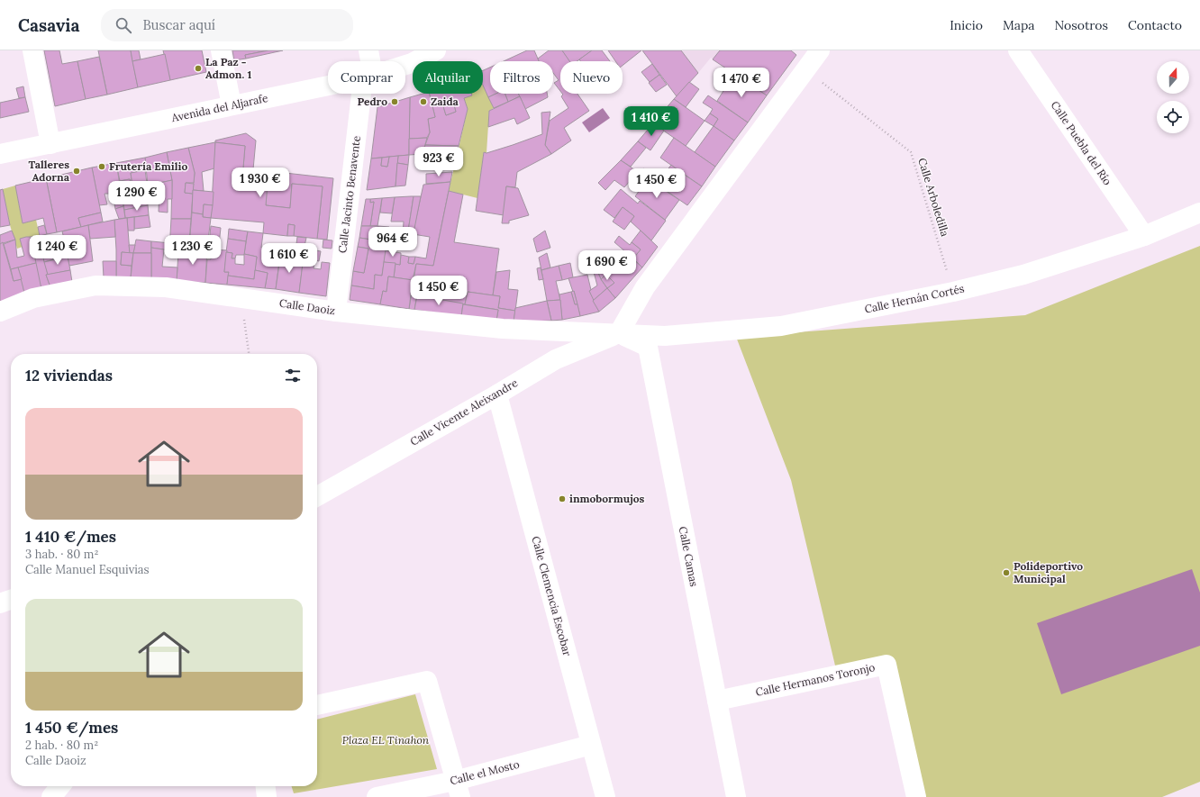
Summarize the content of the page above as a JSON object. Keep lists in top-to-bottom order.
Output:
{
  "streets": {
    "street": [
      "Avenida del Aljarafe",
      "Calle Puebla del Río",
      "Calle Jacinto Benavente",
      "Calle Hernán Cortés",
      "Calle Daoiz",
      "Calle Vicente Aleixandre",
      "Calle Camas",
      "Calle Clemencia Escobar",
      "Calle Hermanos Toronjo",
      "Calle el Mosto"
    ],
    "path": ["Calle Arboledilla"]
  },
  "crossings": [
    ["Calle Puebla del Río", "Calle Hernán Cortés"],
    ["Calle Jacinto Benavente", "Calle Daoiz"],
    ["Calle Arboledilla", "Calle Hernán Cortés"],
    ["Calle Hernán Cortés", "Calle Daoiz"],
    ["Calle Hernán Cortés", "Calle Vicente Aleixandre"],
    ["Calle Hernán Cortés", "Calle Camas"],
    ["Calle Daoiz", "Calle Vicente Aleixandre"],
    ["Calle Daoiz", "Calle Camas"],
    ["Calle Vicente Aleixandre", "Calle Camas"],
    ["Calle Vicente Aleixandre", "Calle Clemencia Escobar"],
    ["Calle Camas", "Calle Hermanos Toronjo"],
    ["Calle Clemencia Escobar", "Calle el Mosto"]
  ],
  "parks": ["Plaza EL Tinahon"],
  "places": [
    "La Paz - Admon. 1",
    "Pedro",
    "Zaida",
    "Frutería Emilio",
    "Talleres Adorna",
    "inmobormujos",
    "Polideportivo Municipal"
  ],
  "north": "top",
  "page": {
    "header": "Casavia",
    "search": "Buscar aquí",
    "nav": [
      "Inicio",
      "Mapa",
      "Nosotros",
      "Contacto"
    ],
    "chip": [
      "Comprar",
      "Alquilar",
      "Filtros",
      "Nuevo"
    ],
    "price": [
      "1 470 €",
      "1 410 €",
      "923 €",
      "1 930 €",
      "1 450 €",
      "1 290 €",
      "964 €",
      "1 240 €",
      "1 230 €",
      "1 610 €",
      "1 690 €",
      "1 450 €"
    ],
    "heading": "12 viviendas",
    "list": [
      {
        "name": "1 410 €/mes",
        "note": "3 hab. · 80 m² · Calle Manuel Esquivias"
      },
      {
        "name": "1 450 €/mes",
        "note": "2 hab. · 80 m² · Calle Daoiz"
      }
    ]
  }
}
